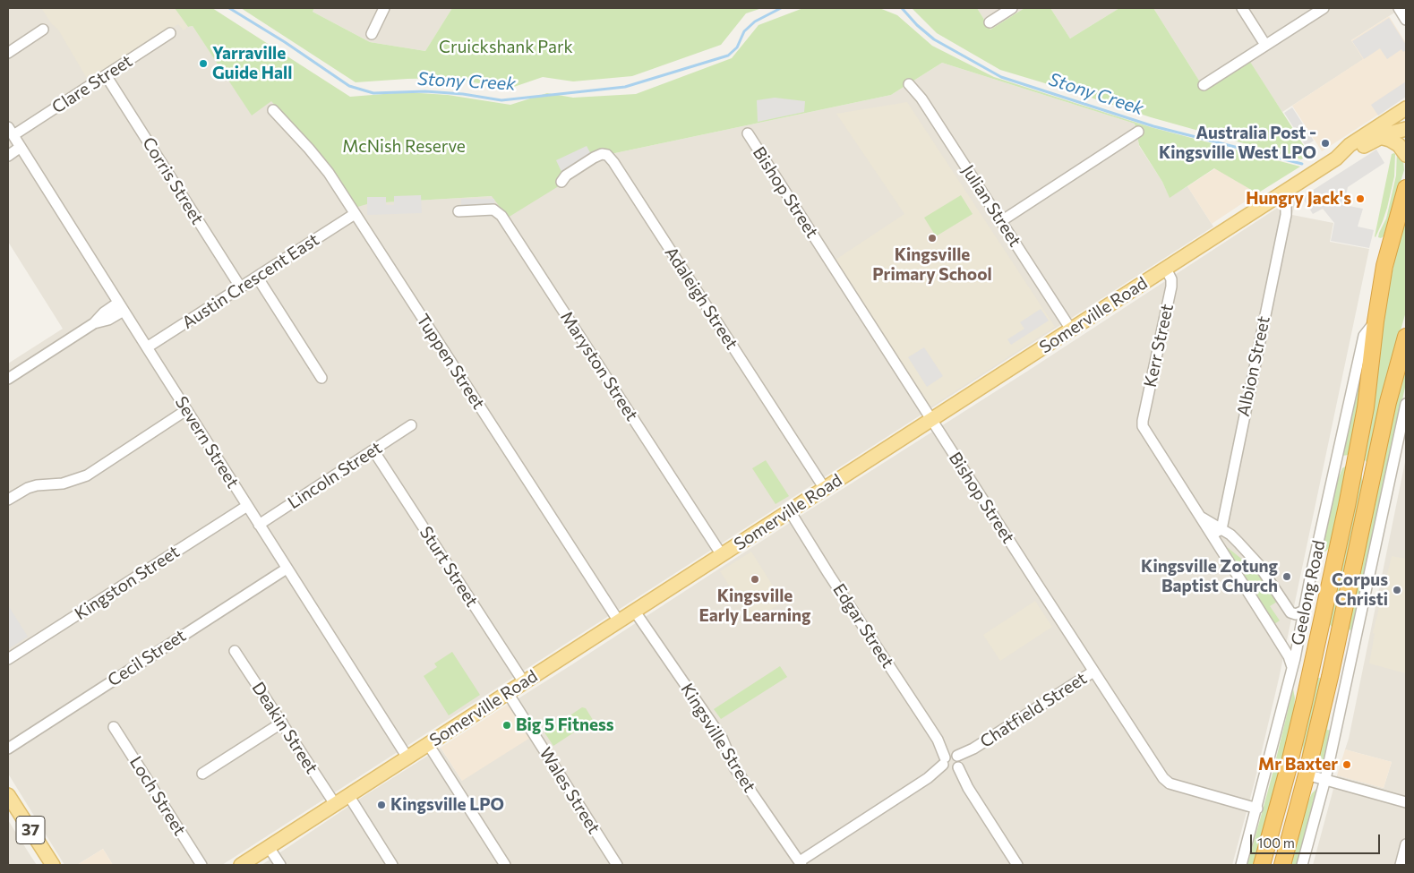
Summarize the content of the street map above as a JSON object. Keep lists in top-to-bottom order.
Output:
{
  "streets": {
    "highway": ["Geelong Road"],
    "main road": ["Somerville Road", "37"],
    "street": [
      "Clare Street",
      "Corris Street",
      "Bishop Street",
      "Julian Street",
      "Austin Crescent East",
      "Adaleigh Street",
      "Kerr Street",
      "Tuppen Street",
      "Maryston Street",
      "Albion Street",
      "Severn Street",
      "Lincoln Street",
      "Sturt Street",
      "Kingston Street",
      "Edgar Street",
      "Cecil Street",
      "Chatfield Street",
      "Deakin Street",
      "Kingsville Street",
      "Wales Street",
      "Loch Street"
    ]
  },
  "crossings": [
    ["Clare Street", "Corris Street"],
    ["Clare Street", "Severn Street"],
    ["Corris Street", "Austin Crescent East"],
    ["Bishop Street", "Somerville Road"],
    ["Bishop Street", "Geelong Road"],
    ["Bishop Street", "Chatfield Street"],
    ["Julian Street", "Somerville Road"],
    ["Austin Crescent East", "Tuppen Street"],
    ["Austin Crescent East", "Severn Street"],
    ["Adaleigh Street", "Somerville Road"],
    ["Somerville Road", "Kerr Street"],
    ["Somerville Road", "Tuppen Street"],
    ["Somerville Road", "Maryston Street"],
    ["Somerville Road", "Albion Street"],
    ["Somerville Road", "Severn Street"],
    ["Somerville Road", "Sturt Street"],
    ["Somerville Road", "Edgar Street"],
    ["Somerville Road", "Deakin Street"],
    ["Somerville Road", "Kingsville Street"],
    ["Somerville Road", "Wales Street"],
    ["Severn Street", "Lincoln Street"],
    ["Severn Street", "Kingston Street"],
    ["Severn Street", "Cecil Street"],
    ["Lincoln Street", "Sturt Street"],
    ["Edgar Street", "Chatfield Street"],
    ["Chatfield Street", "Kingsville Street"]
  ],
  "water": ["Stony Creek"],
  "parks": ["Cruickshank Park", "McNish Reserve"],
  "places": [
    "Yarraville Guide Hall",
    "Australia Post - Kingsville West LPO",
    "Hungry Jack's",
    "Kingsville Primary School",
    "Kingsville Zotung Baptist Church",
    "Kingsville Early Learning",
    "Corpus Christi",
    "Big 5 Fitness",
    "Mr Baxter",
    "Kingsville LPO"
  ],
  "scale_bar": "100 m"
}
